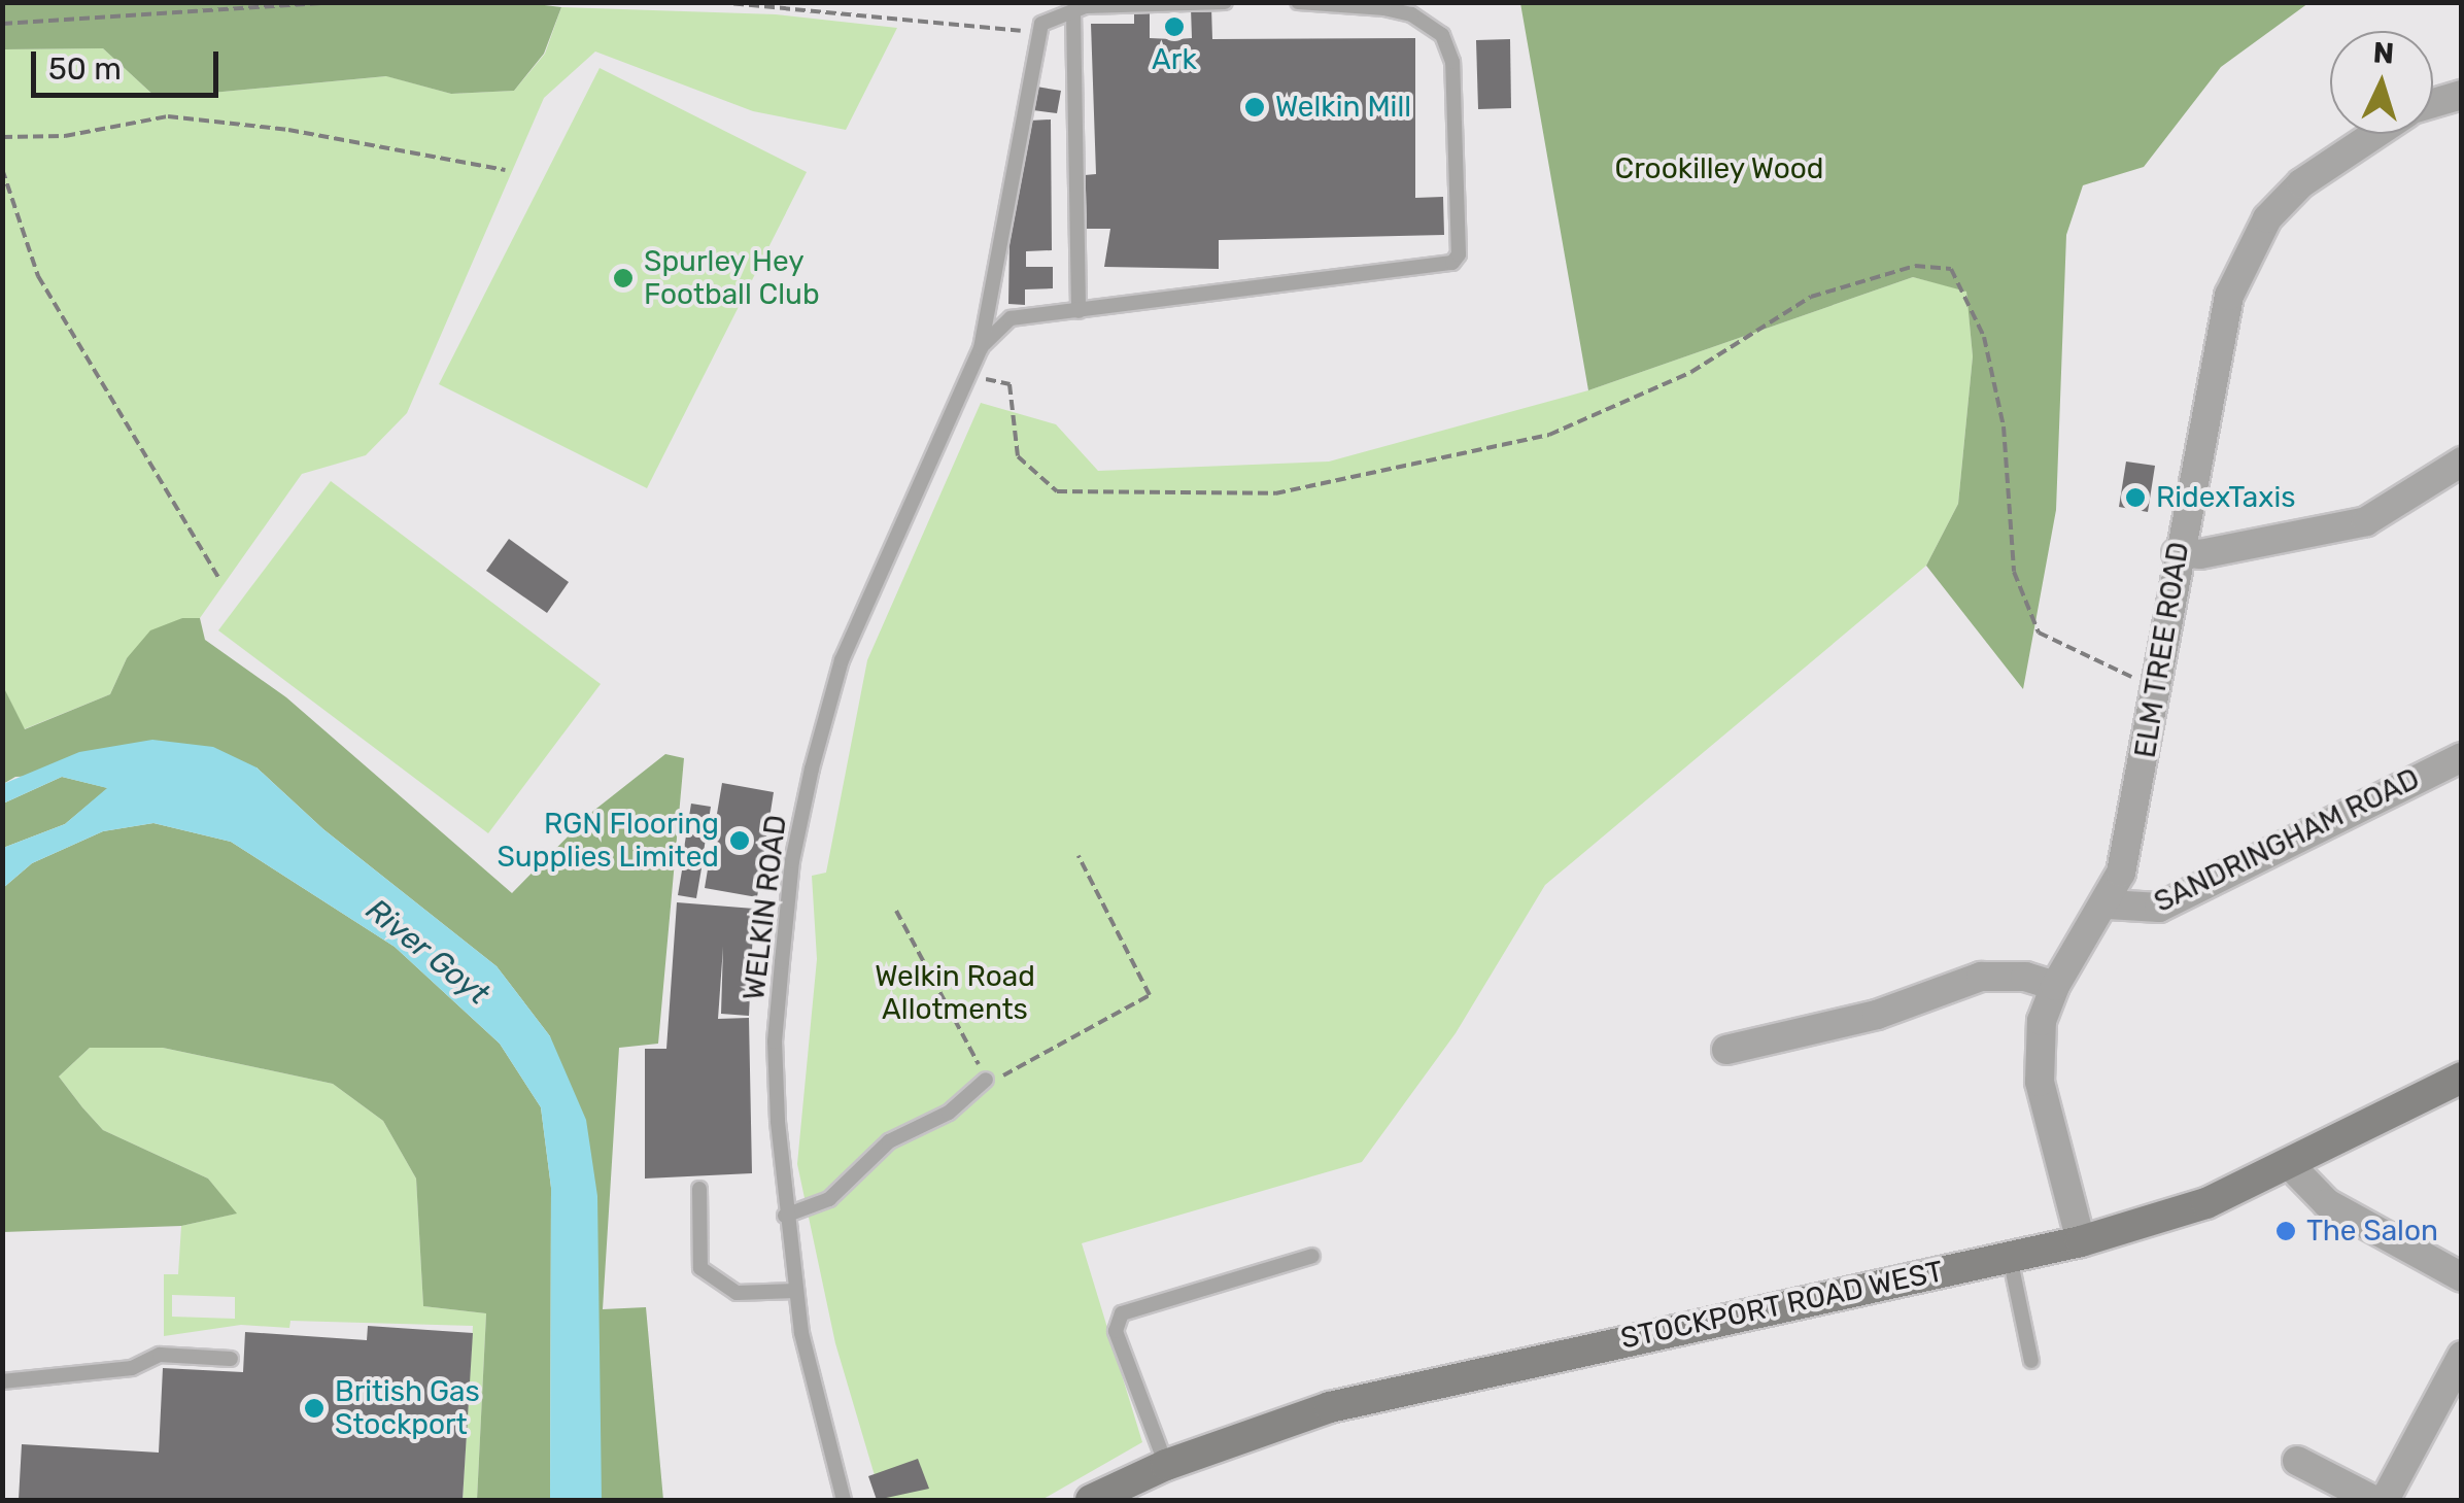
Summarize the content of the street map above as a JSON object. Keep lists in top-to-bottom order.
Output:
{
  "streets": {
    "main road": ["STOCKPORT ROAD WEST"],
    "street": ["ELM TREE ROAD", "SANDRINGHAM ROAD"],
    "lane": ["WELKIN ROAD"]
  },
  "crossings": [
    ["ELM TREE ROAD", "SANDRINGHAM ROAD"],
    ["ELM TREE ROAD", "STOCKPORT ROAD WEST"]
  ],
  "water": ["River Goyt"],
  "parks": ["Crookilley Wood", "Welkin Road Allotments"],
  "places": [
    "Ark",
    "Welkin Mill",
    "Spurley Hey Football Club",
    "RidexTaxis",
    "RGN Flooring Supplies Limited",
    "The Salon",
    "British Gas Stockport"
  ],
  "scale_bar": "50 m",
  "north": "top"
}
